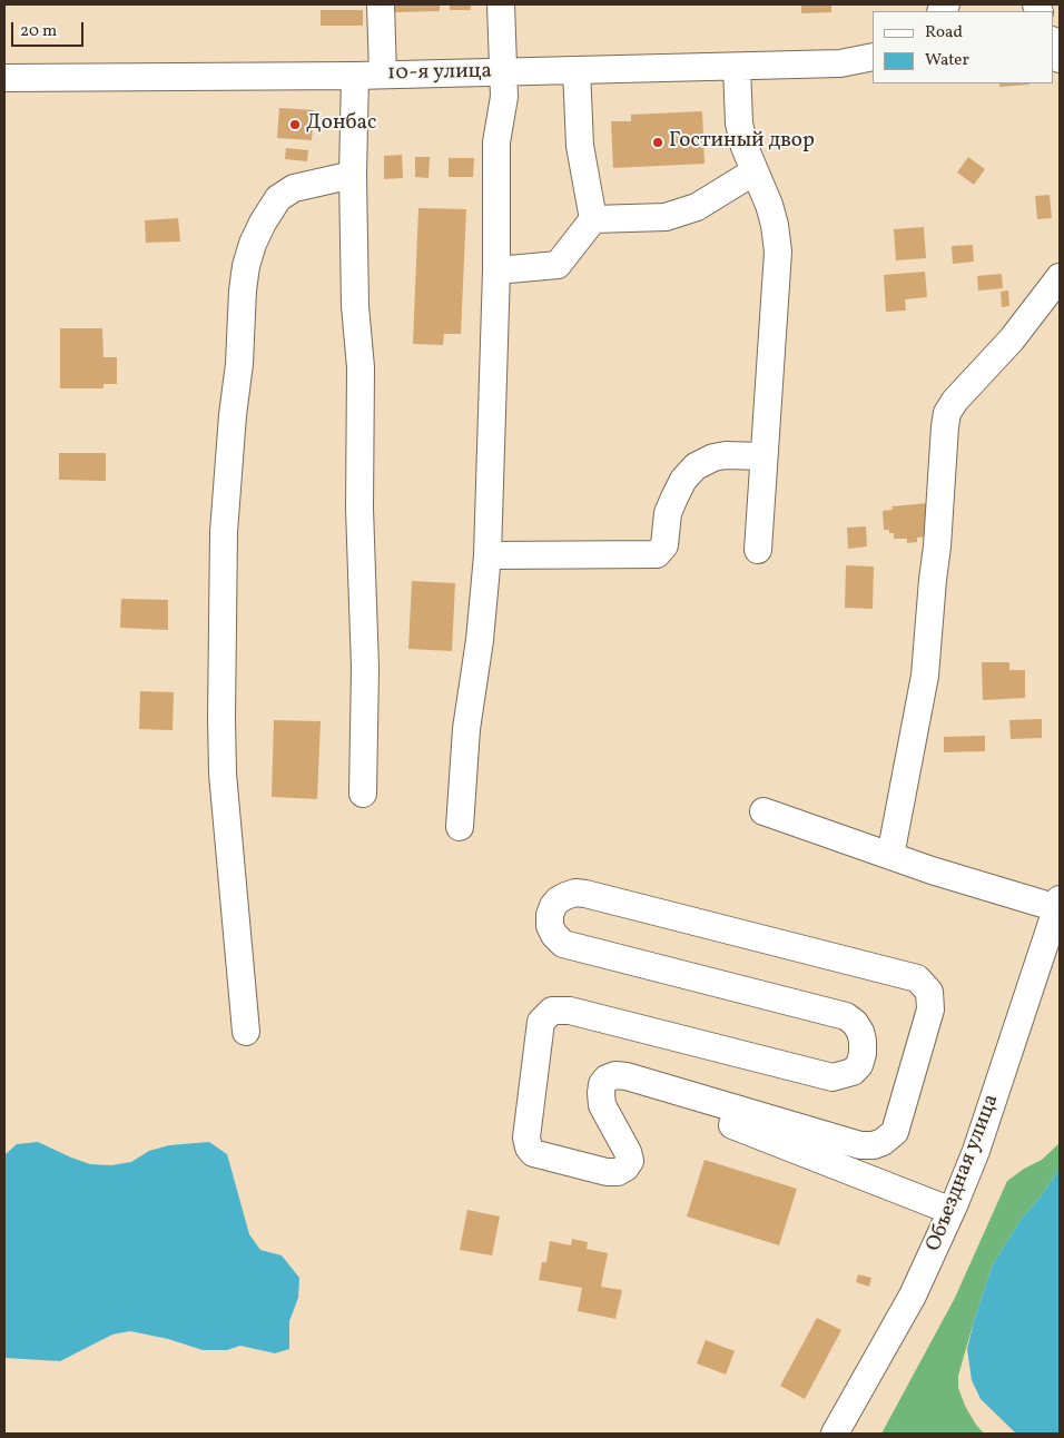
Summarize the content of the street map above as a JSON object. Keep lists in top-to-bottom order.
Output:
{
  "streets": {
    "street": ["10-я улица", "Объездная улица"]
  },
  "places": ["Донбас", "Гостиный двор"],
  "legend": ["Road", "Water"],
  "scale_bar": "20 m"
}
